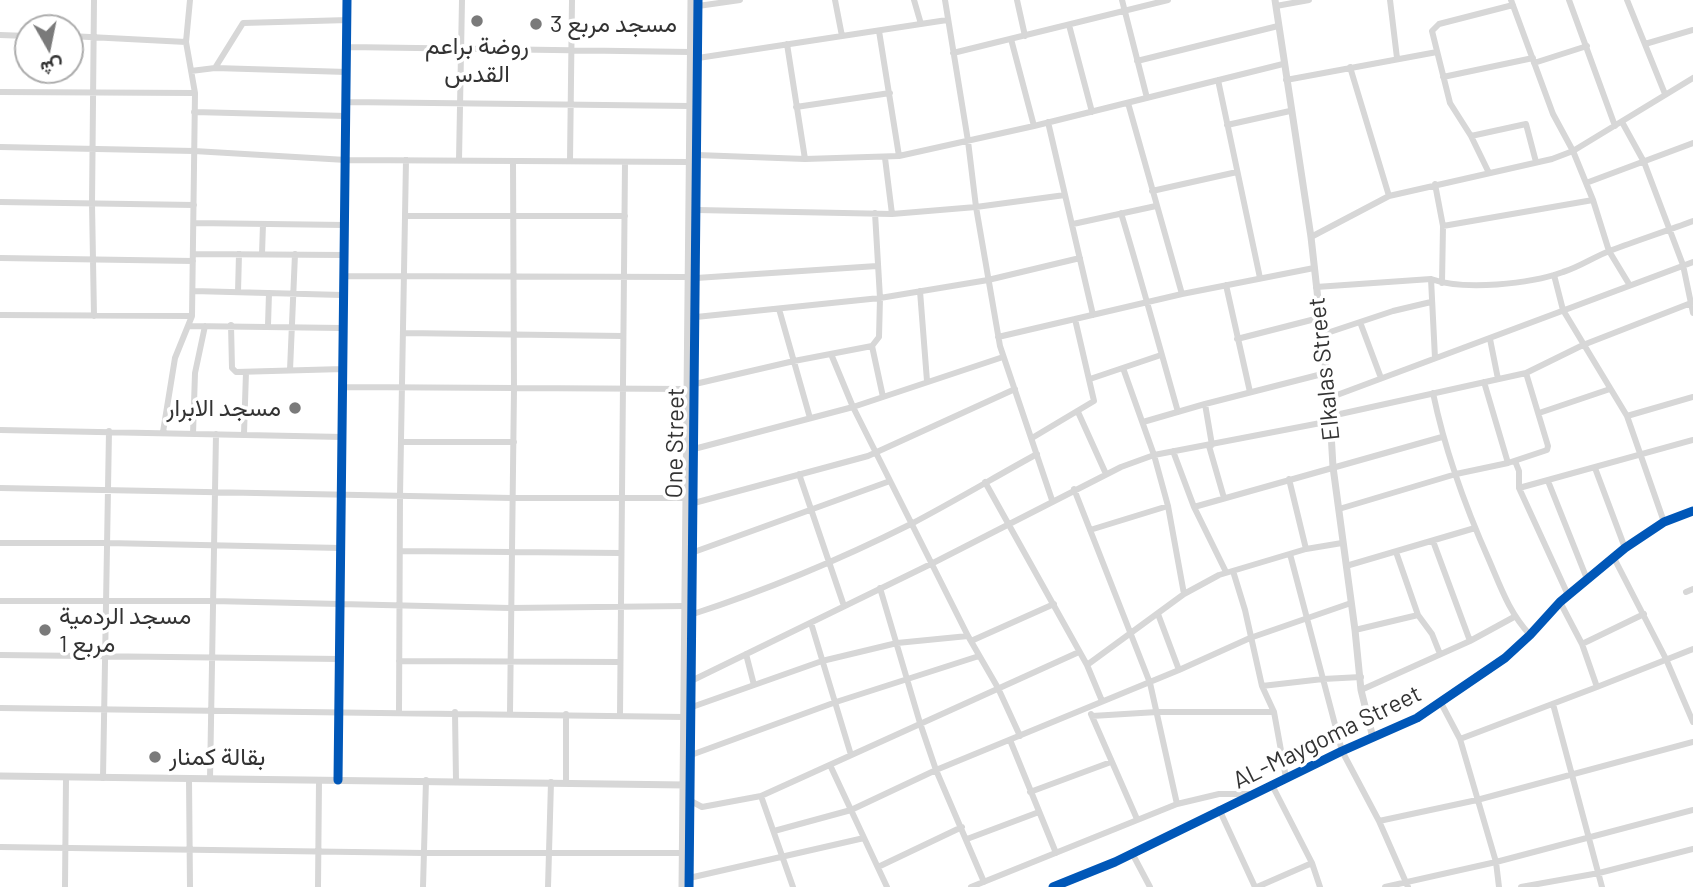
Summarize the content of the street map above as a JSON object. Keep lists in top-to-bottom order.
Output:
{
  "streets": {
    "street": ["Elkalas Street", "One Street", "AL-Maygoma Street"]
  },
  "crossings": [
    ["Elkalas Street", "AL-Maygoma Street"]
  ],
  "places": [
    "روضة براعم القدس",
    "مسجد مربع 3",
    "مسجد الابرار",
    "مسجد الردمية مربع 1",
    "بقالة كمنار"
  ],
  "north": "bottom"
}
